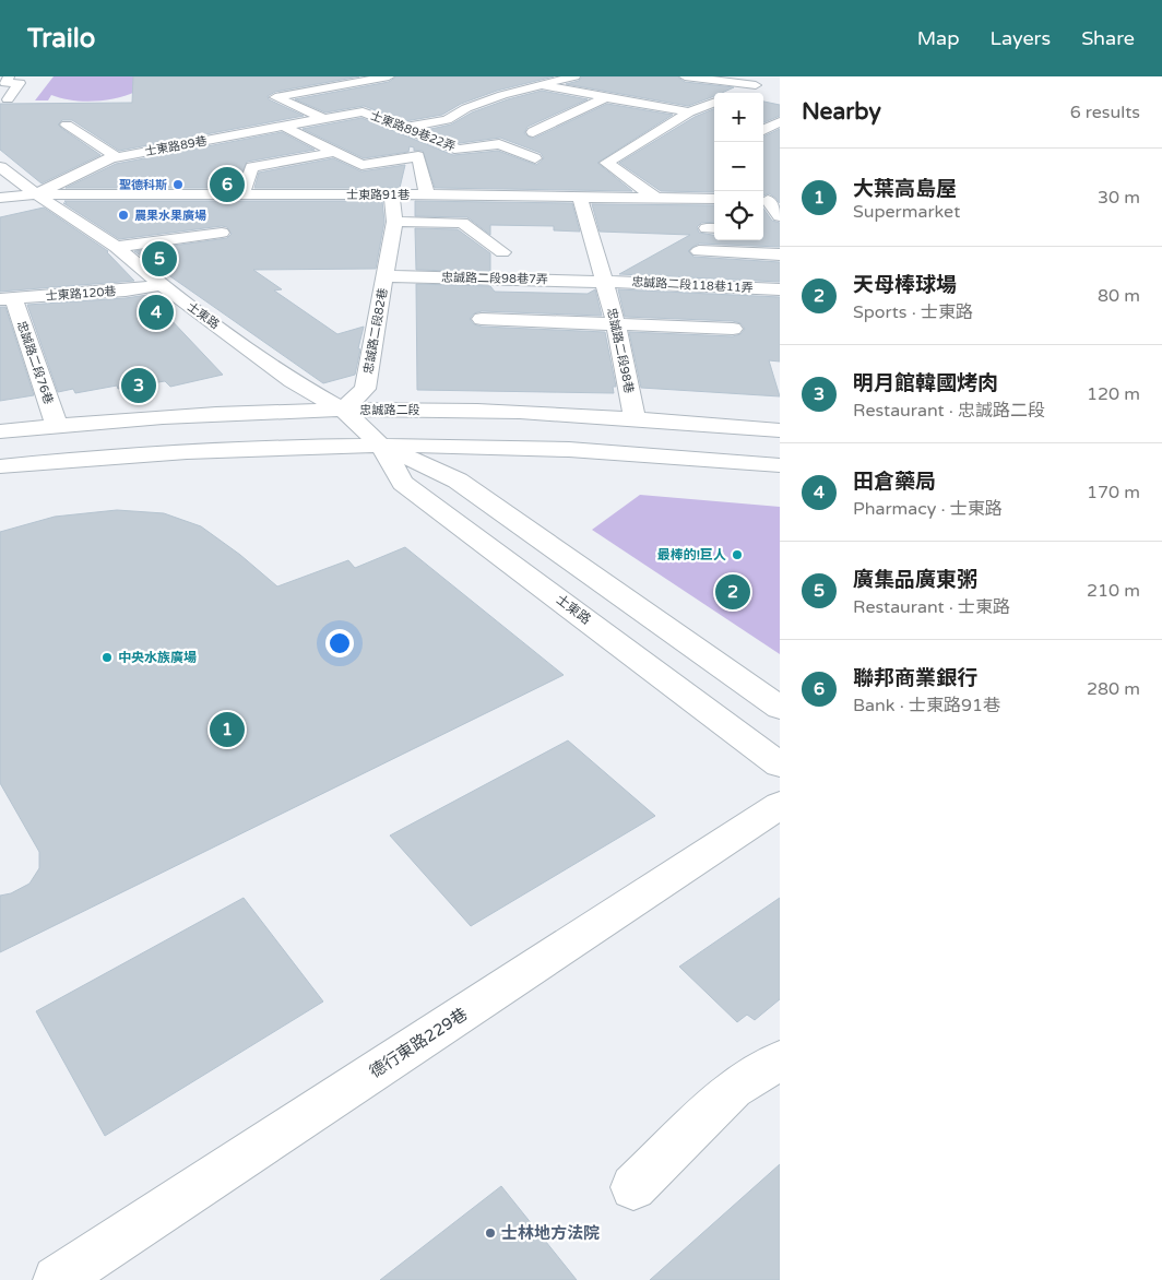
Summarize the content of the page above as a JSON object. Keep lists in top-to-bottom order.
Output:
{
  "streets": {
    "street": [
      "士東路89巷22弄",
      "士東路89巷",
      "士東路91巷",
      "忠誠路二段98巷7弄",
      "忠誠路二段118巷11弄",
      "士東路120巷",
      "士東路",
      "忠誠路二段82巷",
      "忠誠路二段98巷",
      "忠誠路二段76巷",
      "忠誠路二段",
      "德行東路229巷"
    ]
  },
  "crossings": [
    ["士東路89巷22弄", "士東路89巷"],
    ["士東路89巷", "士東路91巷"],
    ["士東路89巷", "士東路"],
    ["士東路91巷", "士東路"],
    ["士東路91巷", "忠誠路二段82巷"],
    ["士東路91巷", "忠誠路二段98巷"],
    ["忠誠路二段98巷7弄", "忠誠路二段118巷11弄"],
    ["忠誠路二段98巷7弄", "忠誠路二段82巷"],
    ["忠誠路二段98巷7弄", "忠誠路二段98巷"],
    ["忠誠路二段118巷11弄", "忠誠路二段98巷"],
    ["士東路120巷", "士東路"],
    ["士東路120巷", "忠誠路二段76巷"],
    ["士東路", "忠誠路二段82巷"],
    ["士東路", "忠誠路二段"],
    ["忠誠路二段82巷", "忠誠路二段"],
    ["忠誠路二段98巷", "忠誠路二段"],
    ["忠誠路二段76巷", "忠誠路二段"]
  ],
  "places": [
    "聖德科斯",
    "農果水果廣場",
    "最棒的!巨人",
    "中央水族廣場",
    "士林地方法院"
  ],
  "page": {
    "header": "Trailo",
    "nav": ["Map", "Layers", "Share"],
    "heading": ["Nearby", "6 results"],
    "map_buttons": ["+", "−"],
    "list": [
      {
        "mark": "1",
        "name": "大葉高島屋",
        "note": "Supermarket",
        "value": "30 m"
      },
      {
        "mark": "2",
        "name": "天母棒球場",
        "note": "Sports · 士東路",
        "value": "80 m"
      },
      {
        "mark": "3",
        "name": "明月館韓國烤肉",
        "note": "Restaurant · 忠誠路二段",
        "value": "120 m"
      },
      {
        "mark": "4",
        "name": "田倉藥局",
        "note": "Pharmacy · 士東路",
        "value": "170 m"
      },
      {
        "mark": "5",
        "name": "廣集品廣東粥",
        "note": "Restaurant · 士東路",
        "value": "210 m"
      },
      {
        "mark": "6",
        "name": "聯邦商業銀行",
        "note": "Bank · 士東路91巷",
        "value": "280 m"
      }
    ],
    "pins": [
      "6",
      "5",
      "4",
      "3",
      "2",
      "1"
    ]
  }
}
